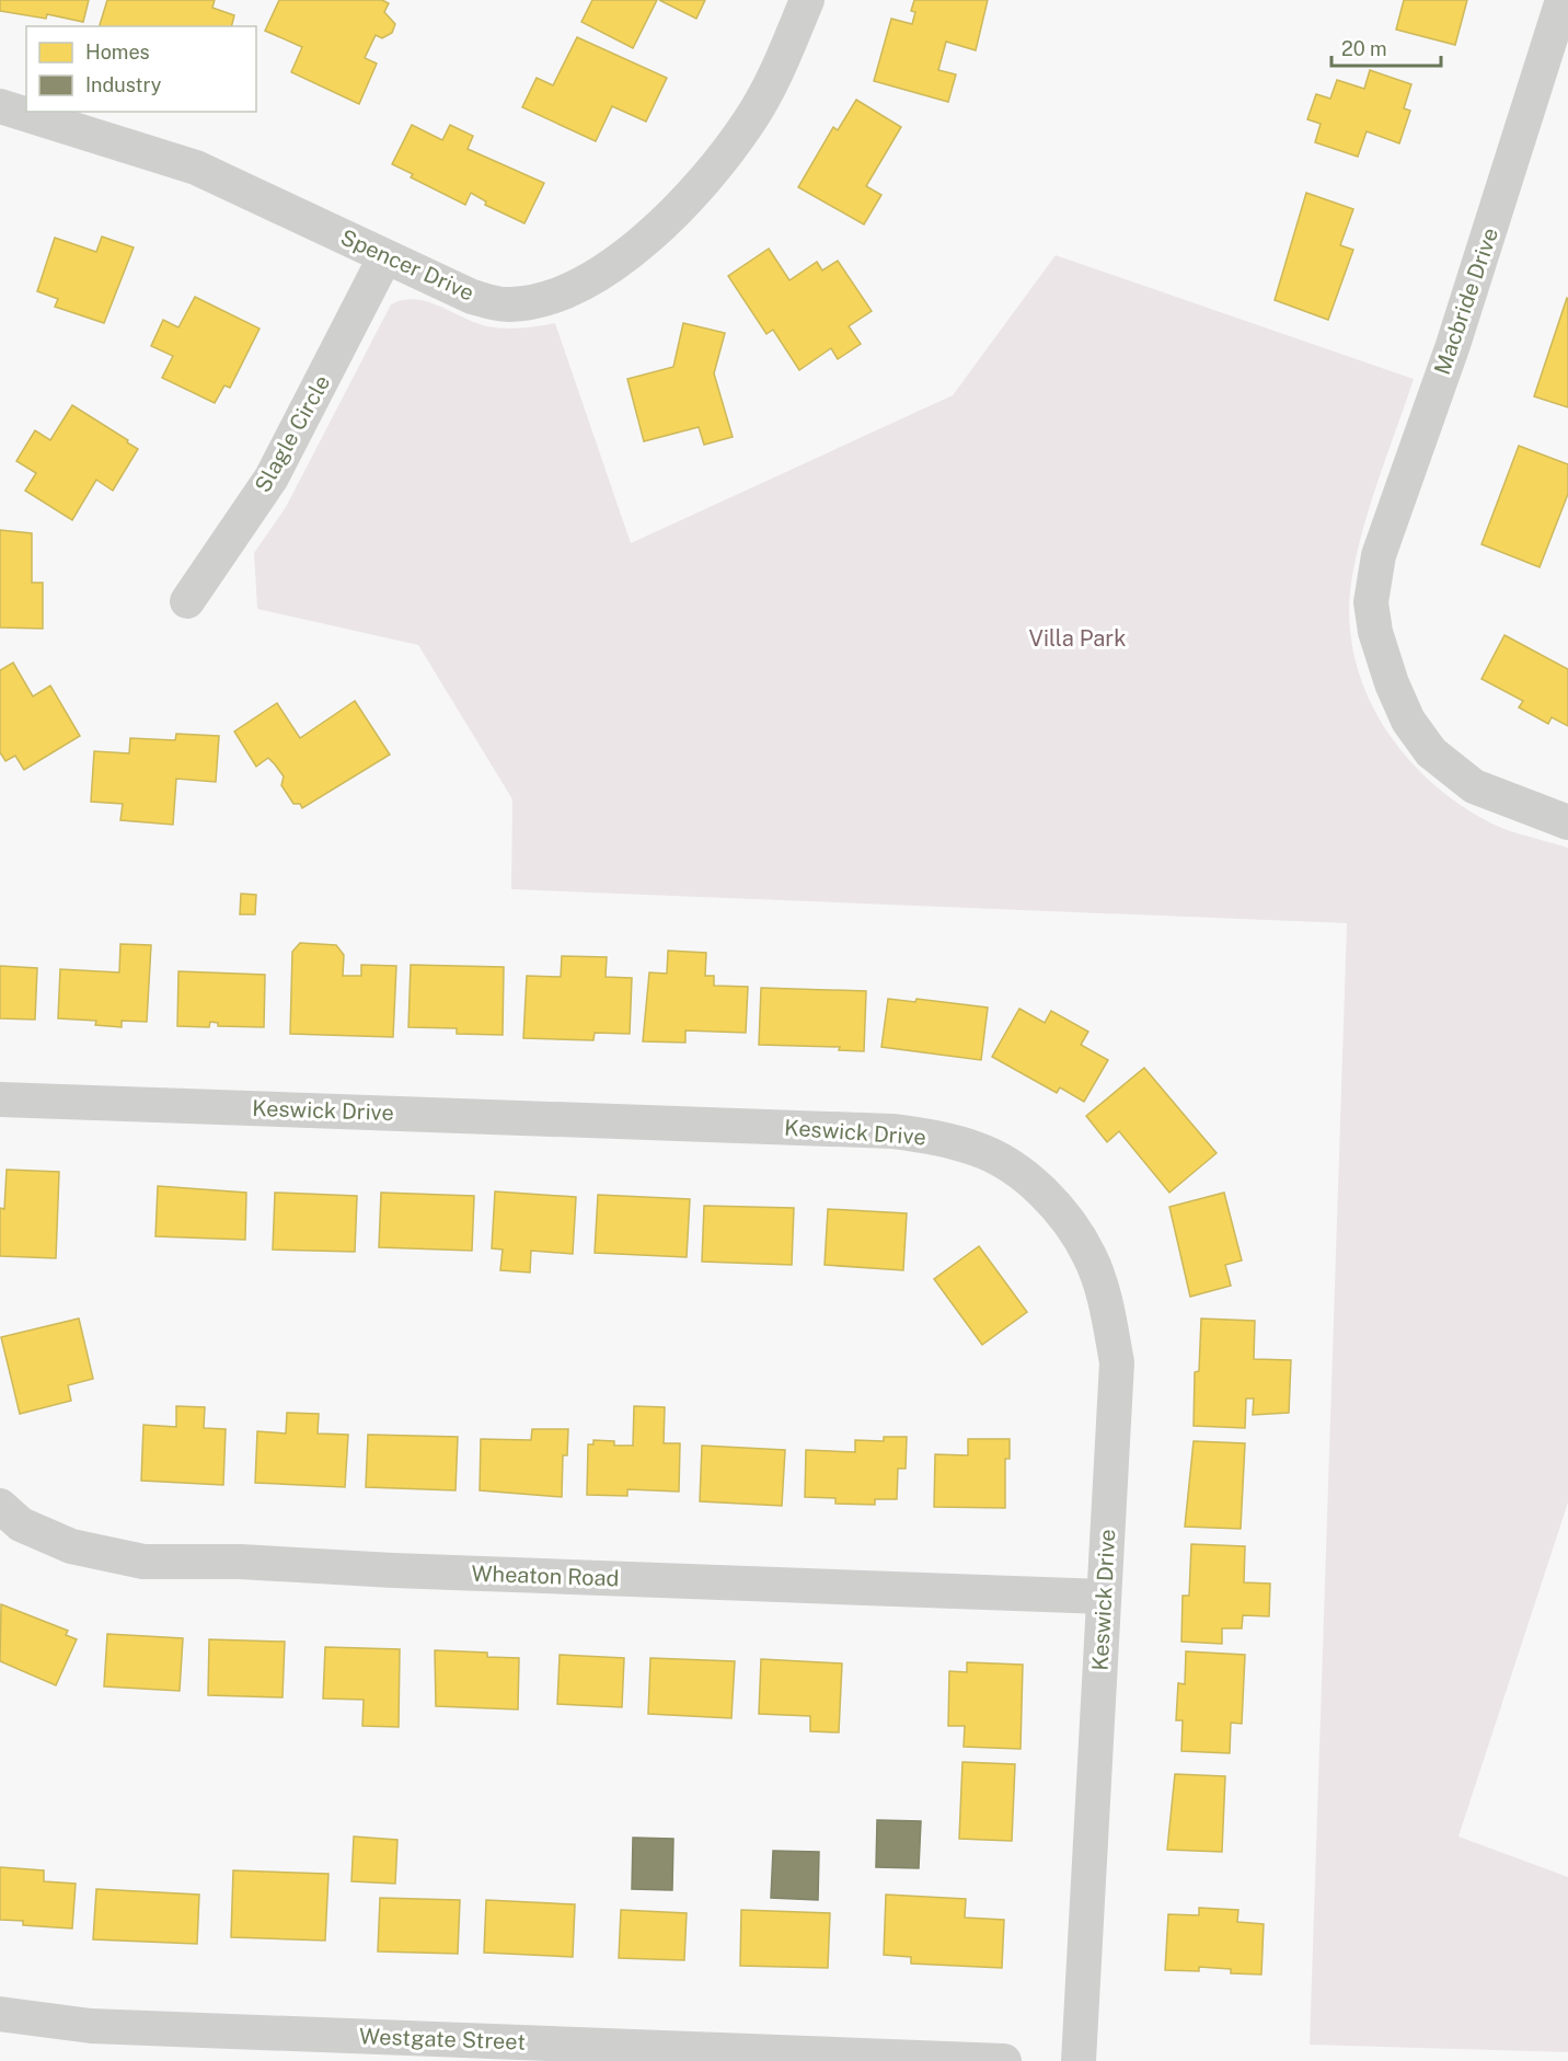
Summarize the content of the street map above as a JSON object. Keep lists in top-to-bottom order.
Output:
{
  "streets": {
    "street": [
      "Spencer Drive",
      "Macbride Drive",
      "Slagle Circle",
      "Keswick Drive",
      "Wheaton Road",
      "Westgate Street"
    ]
  },
  "crossings": [
    ["Spencer Drive", "Slagle Circle"],
    ["Keswick Drive", "Wheaton Road"]
  ],
  "parks": ["Villa Park"],
  "legend": ["Homes", "Industry"],
  "scale_bar": "20 m"
}
